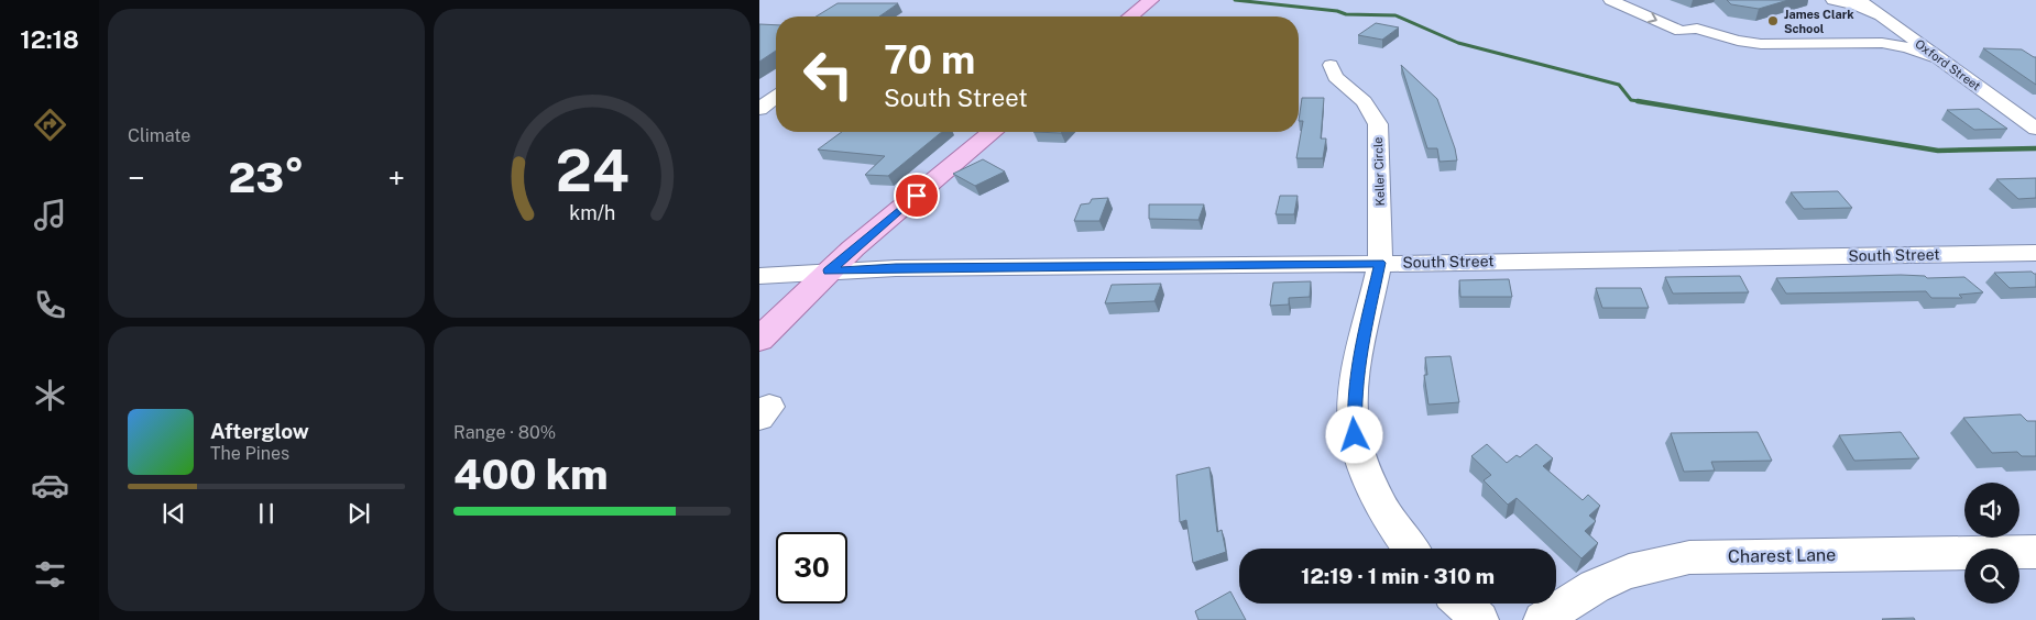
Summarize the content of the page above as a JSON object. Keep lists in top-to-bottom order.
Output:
{
  "streets": {
    "street": [
      "Oxford Street",
      "Keller Circle",
      "South Street",
      "Charest Lane"
    ]
  },
  "crossings": [
    ["Keller Circle", "South Street"]
  ],
  "places": ["James Clark School"],
  "page": {
    "tabs": "12:18",
    "tile": [
      "Climate",
      ["Range · 80%", "400 km"]
    ],
    "turn": ["70 m", "South Street"],
    "heat": ["−", "23°", "+"],
    "song": ["Afterglow", "The Pines"],
    "limit": "30",
    "trip": "12:19 · 1 min · 310 m",
    "gauge": ["24", "km/h"]
  }
}
